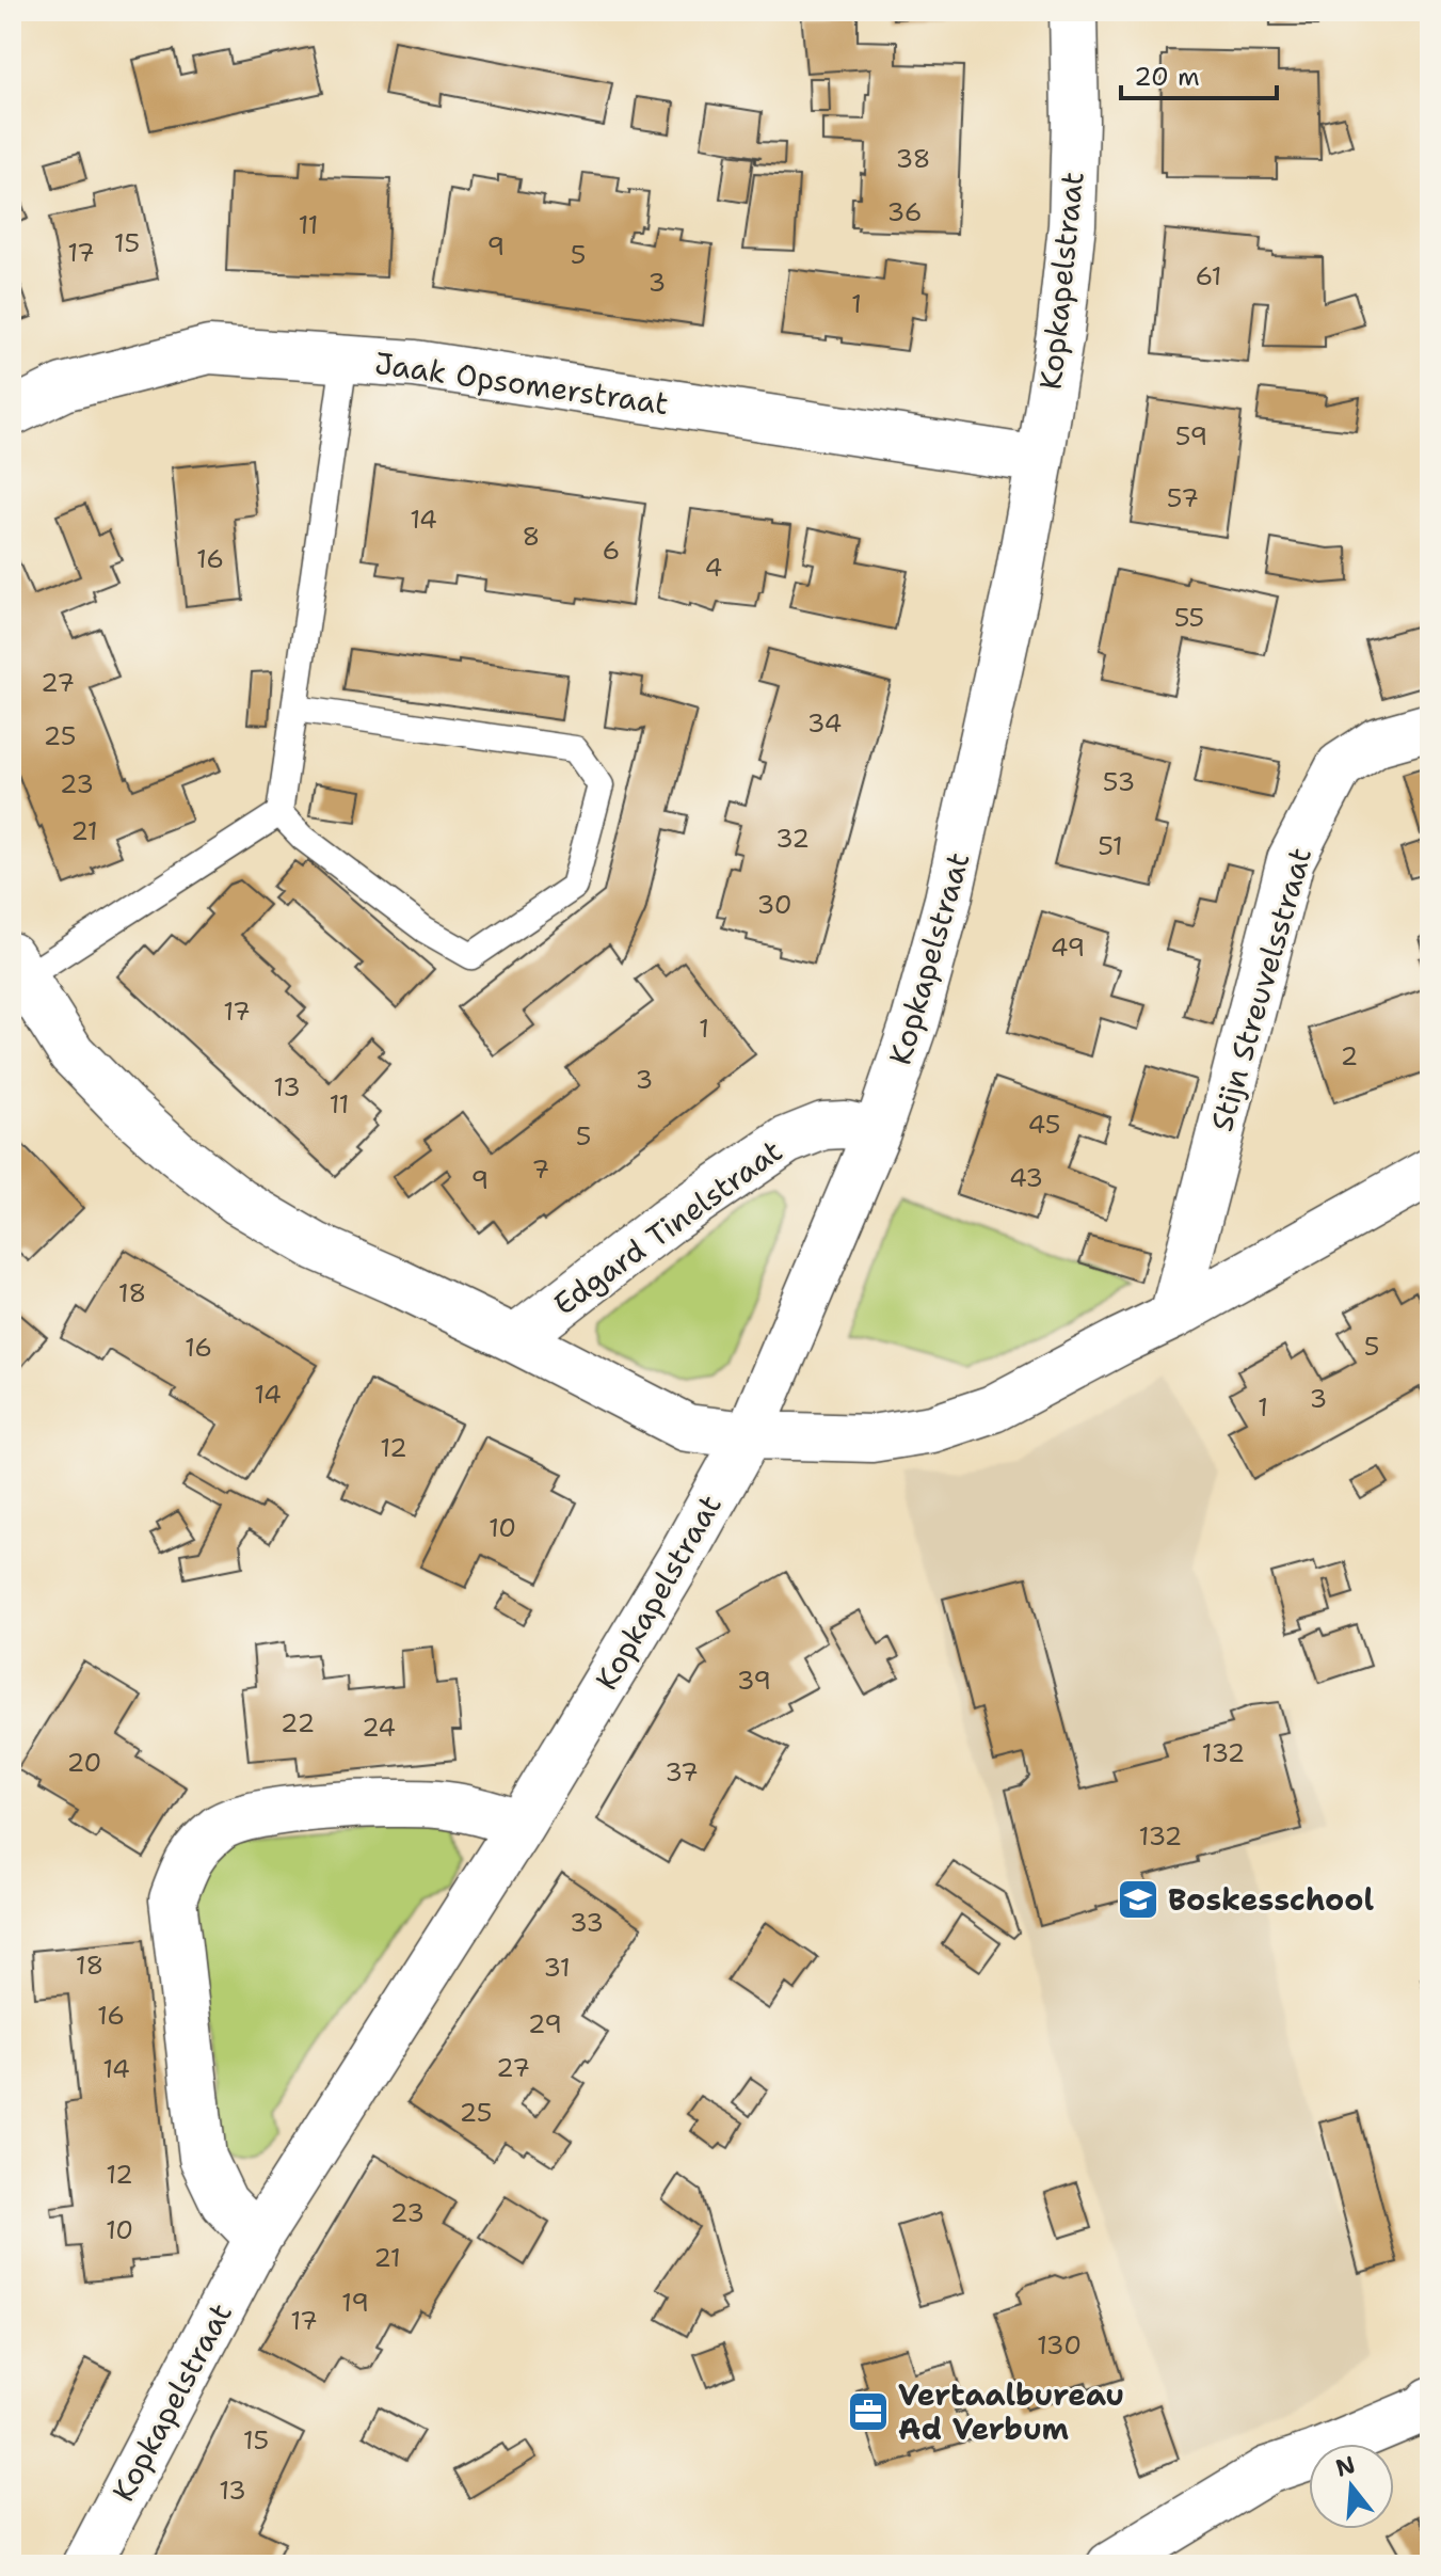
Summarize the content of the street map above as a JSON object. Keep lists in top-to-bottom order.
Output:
{
  "streets": {
    "street": [
      "Kopkapelstraat",
      "Jaak Opsomerstraat",
      "Stijn Streuvelsstraat",
      "Edgard Tinelstraat"
    ]
  },
  "crossings": [
    ["Kopkapelstraat", "Jaak Opsomerstraat"],
    ["Kopkapelstraat", "Edgard Tinelstraat"]
  ],
  "places": {
    "school or university": ["Boskesschool"],
    "office": ["Vertaalbureau Ad Verbum"]
  },
  "house_numbers": [
    "38",
    "36",
    "11",
    "15",
    "9",
    "17",
    "5",
    "61",
    "3",
    "1",
    "59",
    "57",
    "14",
    "8",
    "6",
    "16",
    "4",
    "55",
    "27",
    "34",
    "25",
    "53",
    "23",
    "21",
    "32",
    "51",
    "30",
    "49",
    "17",
    "1",
    "2",
    "3",
    "13",
    "11",
    "45",
    "5",
    "7",
    "43",
    "9",
    "18",
    "5",
    "16",
    "14",
    "3",
    "1",
    "12",
    "10",
    "39",
    "22",
    "24",
    "132",
    "20",
    "37",
    "132",
    "33",
    "18",
    "31",
    "16",
    "29",
    "27",
    "14",
    "25",
    "12",
    "23",
    "10",
    "21",
    "19",
    "17",
    "130",
    "15",
    "13"
  ],
  "scale_bar": "20 m",
  "north": "top"
}
